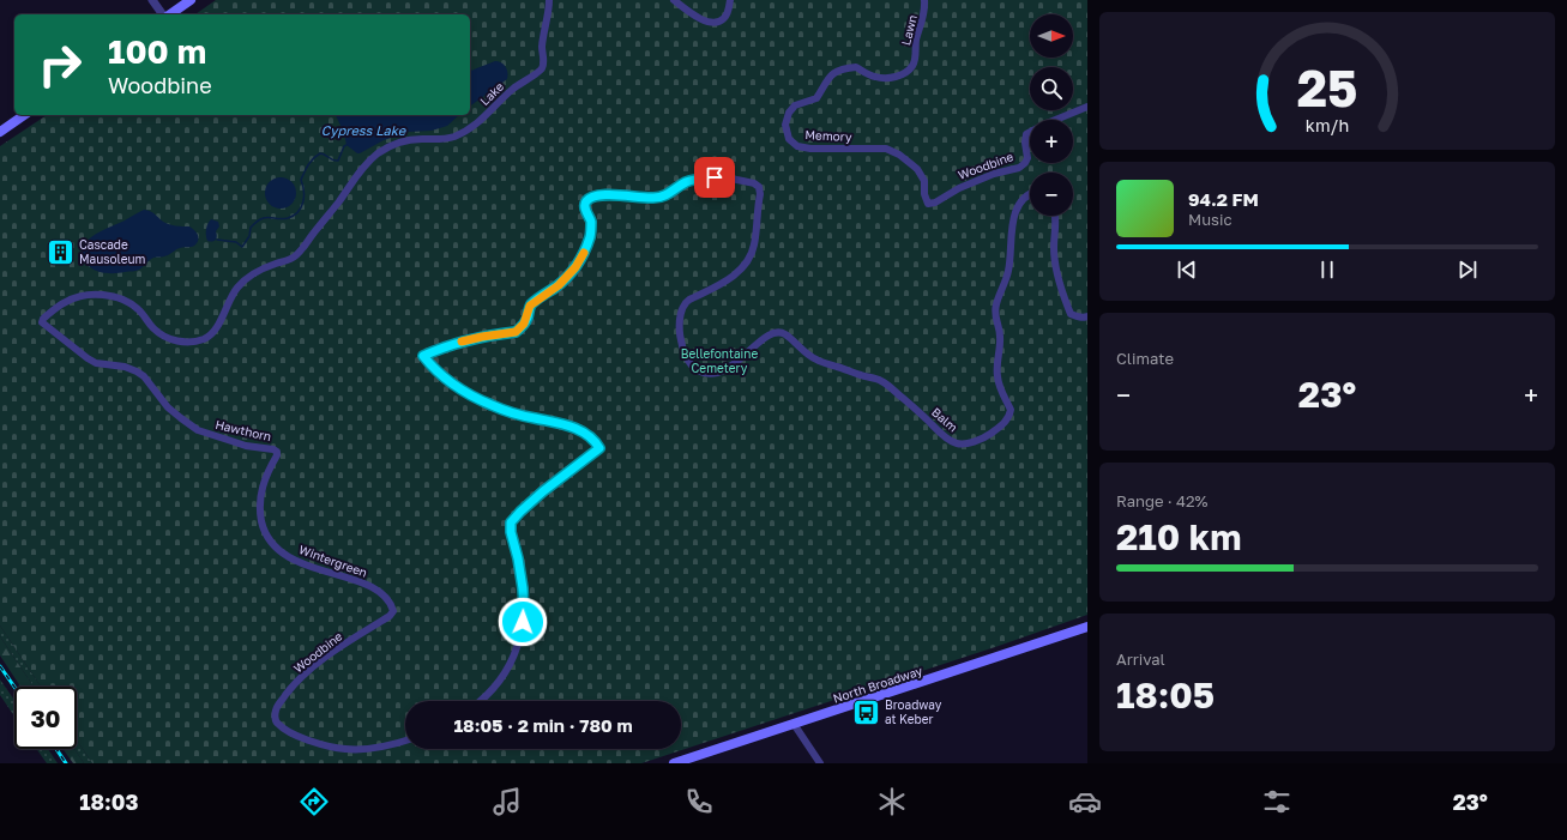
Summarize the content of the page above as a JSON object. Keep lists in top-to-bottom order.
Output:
{
  "streets": {
    "main road": ["North Broadway"],
    "street": [
      "Lawn",
      "Lake",
      "Memory",
      "Woodbine",
      "Balm",
      "Hawthorn",
      "Wintergreen"
    ]
  },
  "crossings": [
    ["Lawn", "Memory"],
    ["Lake", "Hawthorn"],
    ["Memory", "Woodbine"],
    ["Woodbine", "Wintergreen"],
    ["Hawthorn", "Wintergreen"]
  ],
  "water": ["Cypress Lake"],
  "parks": ["Bellefontaine Cemetery"],
  "places": {
    "building": ["Cascade Mausoleum"],
    "bus stop": ["Broadway at Keber"]
  },
  "north": "right",
  "page": {
    "map_buttons": ["+", "−"],
    "turn": ["100 m", "Woodbine"],
    "song": ["94.2 FM", "Music"],
    "tile": [
      "Climate",
      ["Range · 42%", "210 km"],
      ["Arrival", "18:05"]
    ],
    "heat": ["−", "23°", "+"],
    "limit": "30",
    "trip": "18:05 · 2 min · 780 m",
    "tabs": ["18:03", "23°"],
    "gauge": ["25", "km/h"]
  }
}
